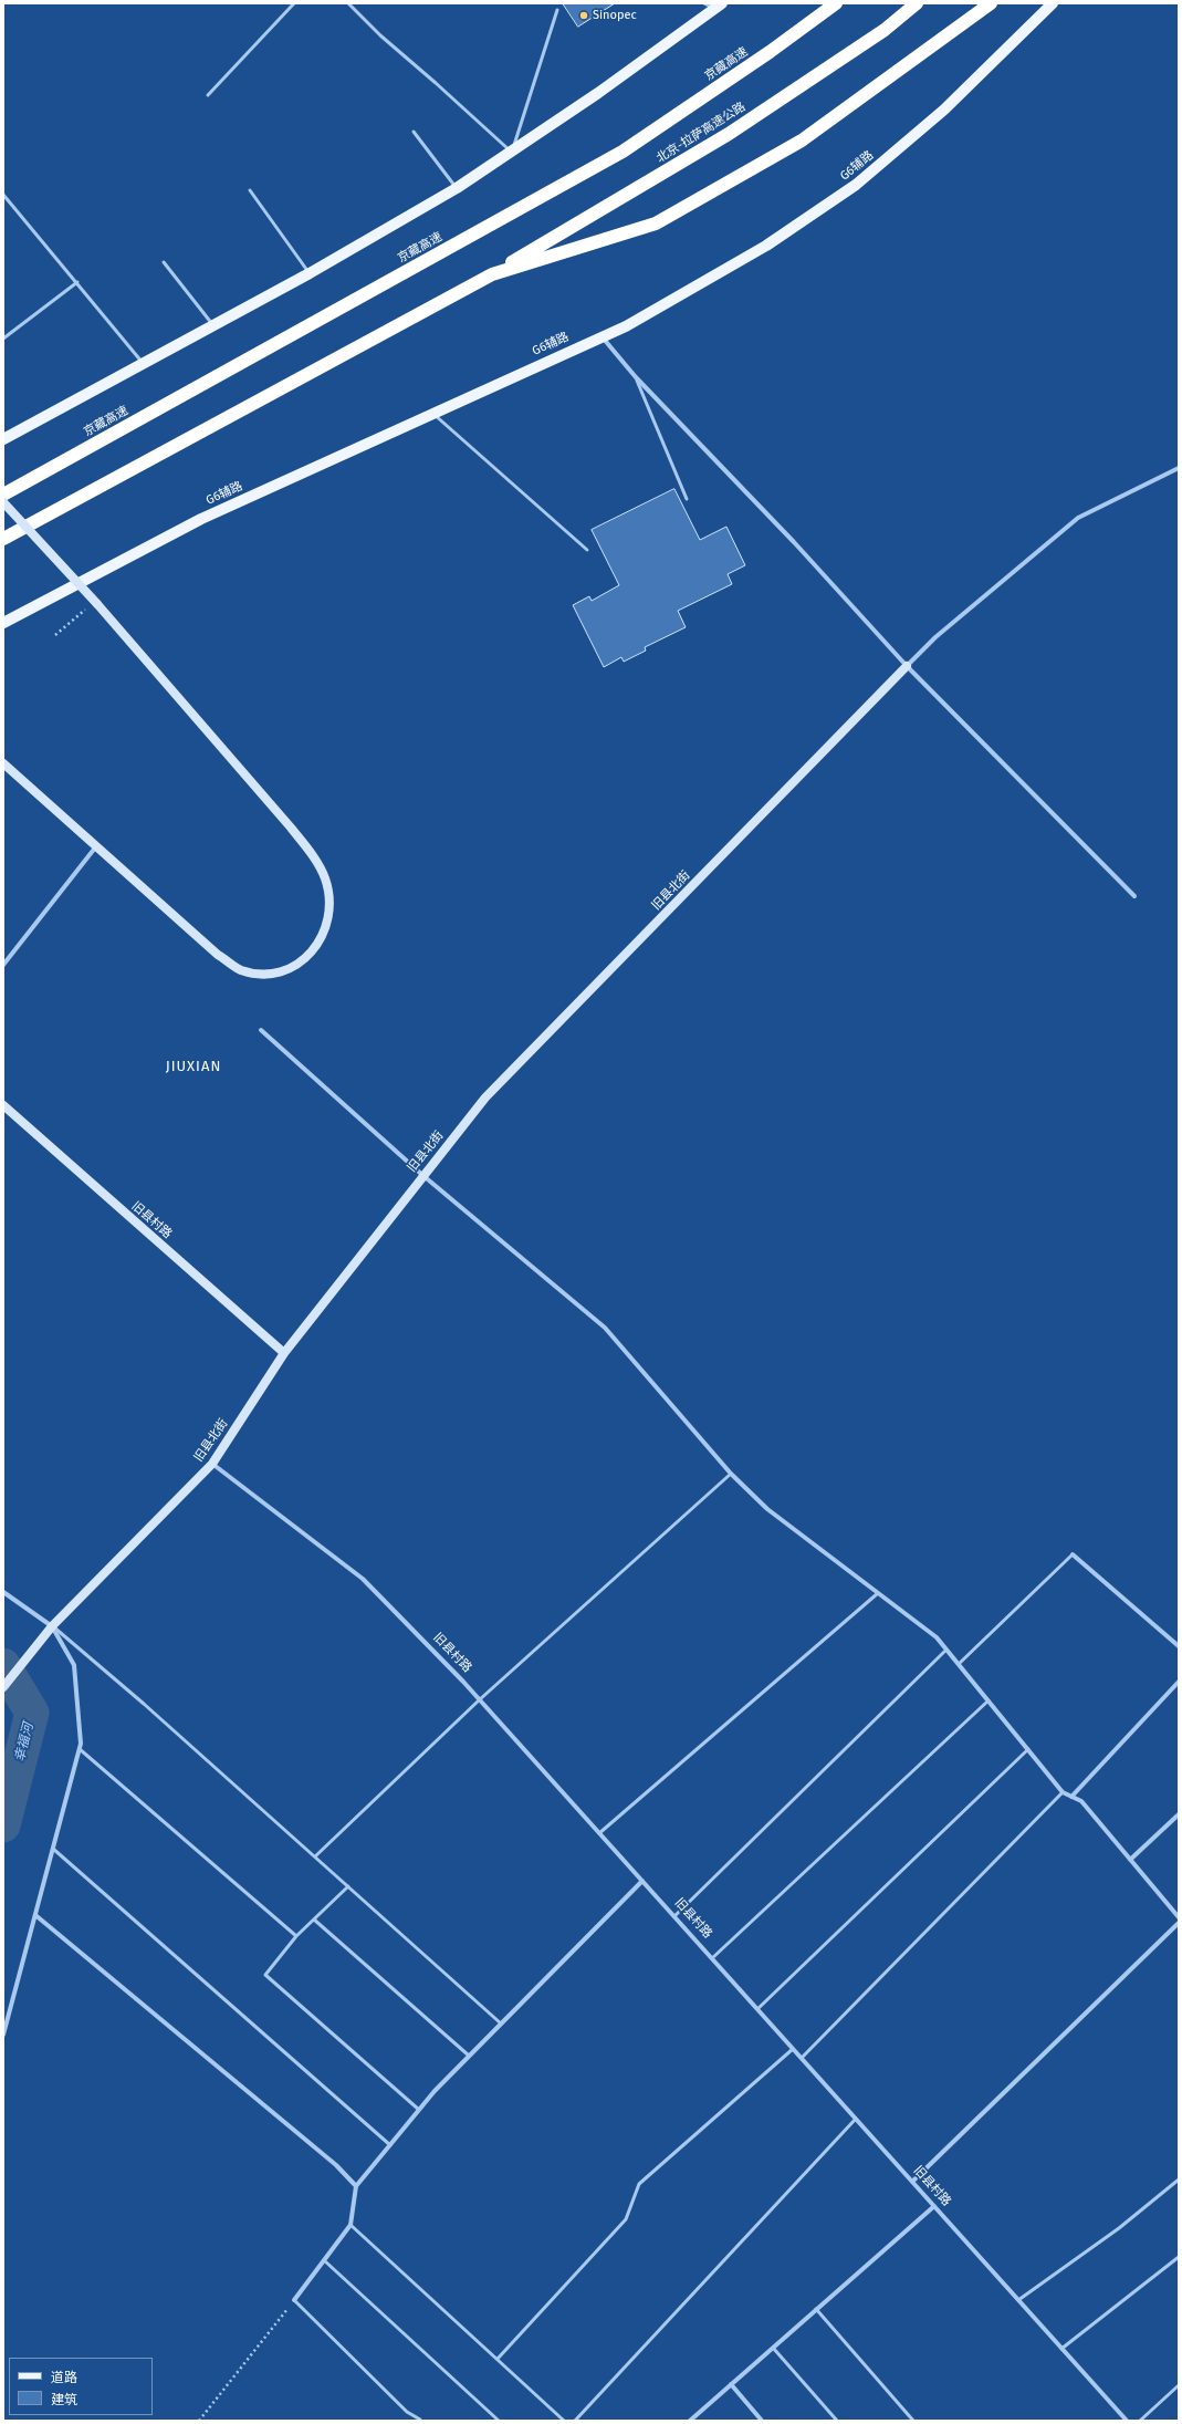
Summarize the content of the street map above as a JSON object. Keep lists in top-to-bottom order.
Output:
{
  "streets": {
    "highway": ["京藏高速", "北京-拉萨高速公路"],
    "main road": ["G6辅路"],
    "street": ["旧县北街", "旧县村路"]
  },
  "crossings": [
    ["旧县北街", "旧县村路"]
  ],
  "districts": ["JIUXIAN"],
  "water": ["幸福河"],
  "places": ["Sinopec"],
  "legend": ["道路", "建筑"]
}
